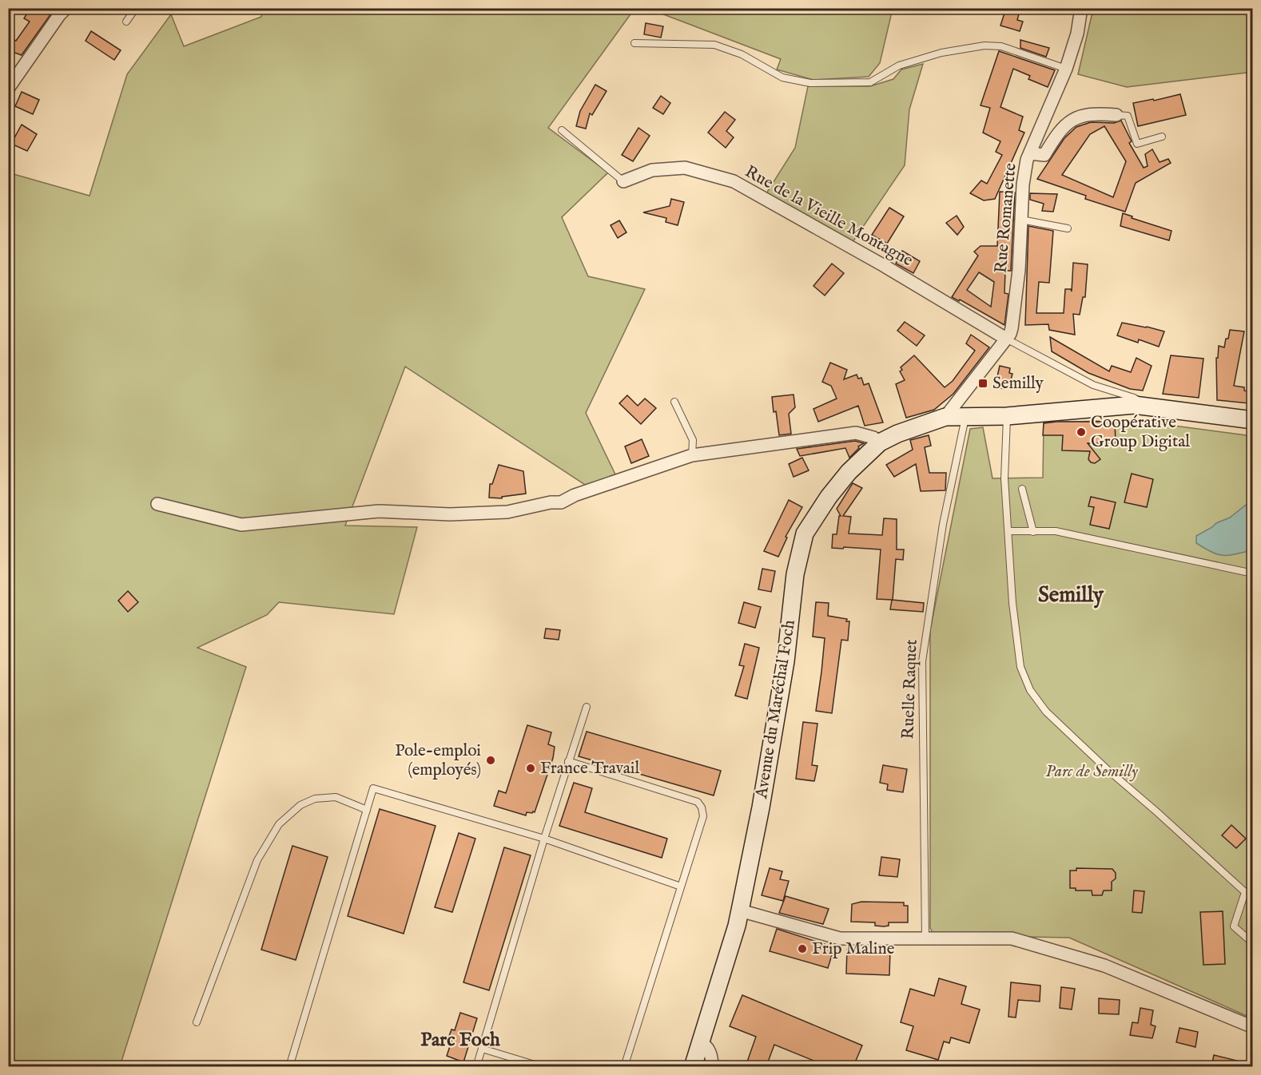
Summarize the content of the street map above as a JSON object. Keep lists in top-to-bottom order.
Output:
{
  "streets": {
    "main road": ["Avenue du Maréchal Foch"],
    "street": ["Rue de la Vieille Montagne", "Rue Romanette"],
    "lane": ["Ruelle Raquet"]
  },
  "crossings": [
    ["Rue de la Vieille Montagne", "Rue Romanette"],
    ["Rue Romanette", "Avenue du Maréchal Foch"],
    ["Ruelle Raquet", "Avenue du Maréchal Foch"]
  ],
  "districts": ["Semilly", "Parc Foch"],
  "parks": ["Parc de Semilly"],
  "places": {
    "transit": ["Semilly"],
    "other": [
      "Coopérative Group Digital",
      "Pole-emploi (employés)",
      "France Travail",
      "Frip Maline"
    ]
  }
}
